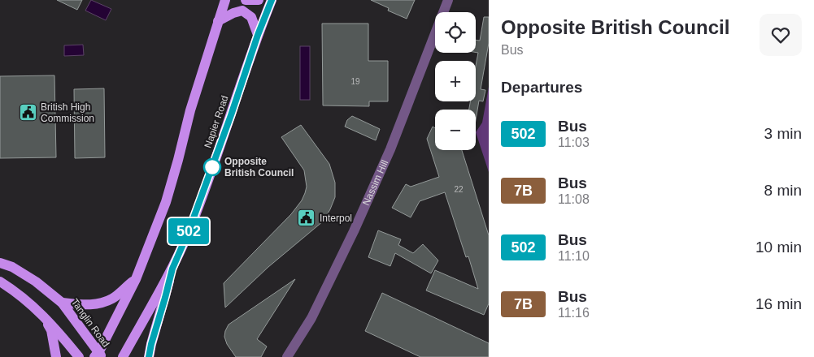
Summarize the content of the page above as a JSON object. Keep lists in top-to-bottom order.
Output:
{
  "streets": {
    "main road": ["Napier Road", "Tanglin Road"],
    "street": ["Nassim Hill"]
  },
  "places": {
    "public building": ["British High Commission", "Interpol"],
    "other": ["Opposite British Council"]
  },
  "lines": ["bus line 502"],
  "house_numbers": ["19", "22"],
  "page": {
    "on_map": "502",
    "heading": [
      ["Opposite British Council", "Bus"],
      "Departures"
    ],
    "map_buttons": ["+", "−"],
    "list": [
      {
        "mark": "502",
        "name": "Bus",
        "note": "11:03",
        "value": "3 min"
      },
      {
        "mark": "7B",
        "name": "Bus",
        "note": "11:08",
        "value": "8 min"
      },
      {
        "mark": "502",
        "name": "Bus",
        "note": "11:10",
        "value": "10 min"
      },
      {
        "mark": "7B",
        "name": "Bus",
        "note": "11:16",
        "value": "16 min"
      }
    ]
  }
}
